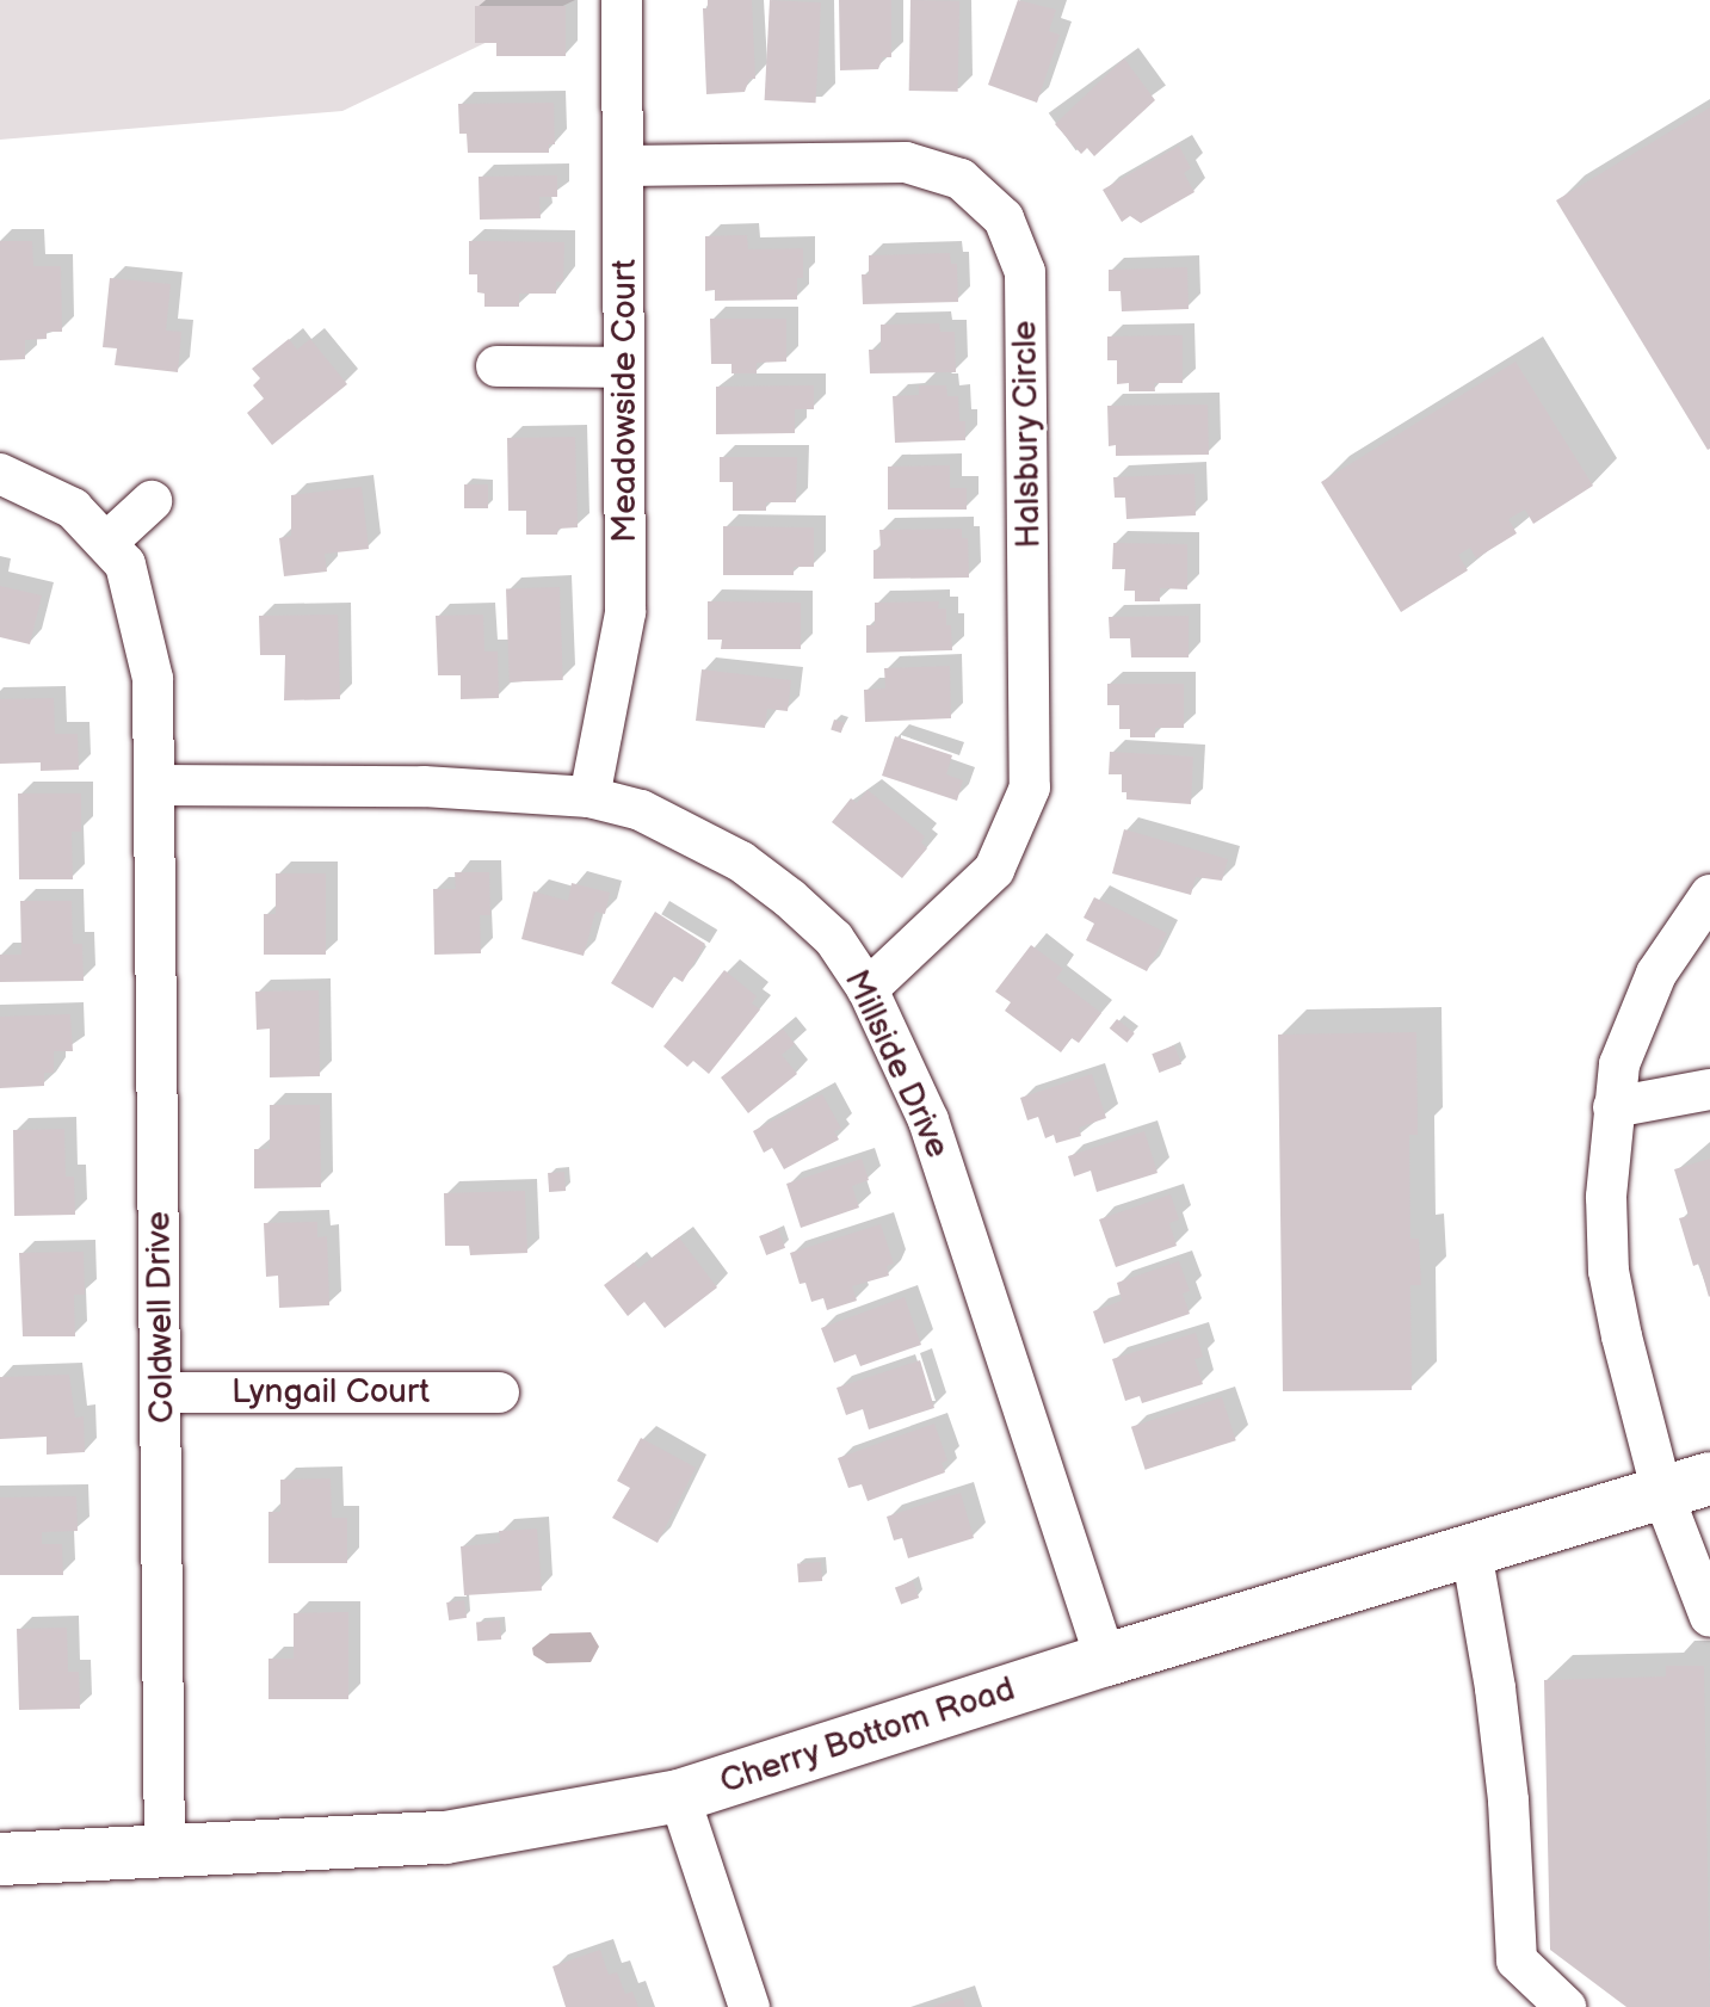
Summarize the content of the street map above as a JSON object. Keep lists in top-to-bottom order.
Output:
{
  "streets": {
    "main road": ["Cherry Bottom Road"],
    "street": [
      "Meadowside Court",
      "Halsbury Circle",
      "Millside Drive",
      "Coldwell Drive",
      "Lyngail Court"
    ]
  },
  "crossings": [
    ["Meadowside Court", "Halsbury Circle"],
    ["Meadowside Court", "Millside Drive"],
    ["Halsbury Circle", "Millside Drive"],
    ["Millside Drive", "Coldwell Drive"],
    ["Millside Drive", "Cherry Bottom Road"],
    ["Coldwell Drive", "Lyngail Court"],
    ["Coldwell Drive", "Cherry Bottom Road"]
  ]
}
